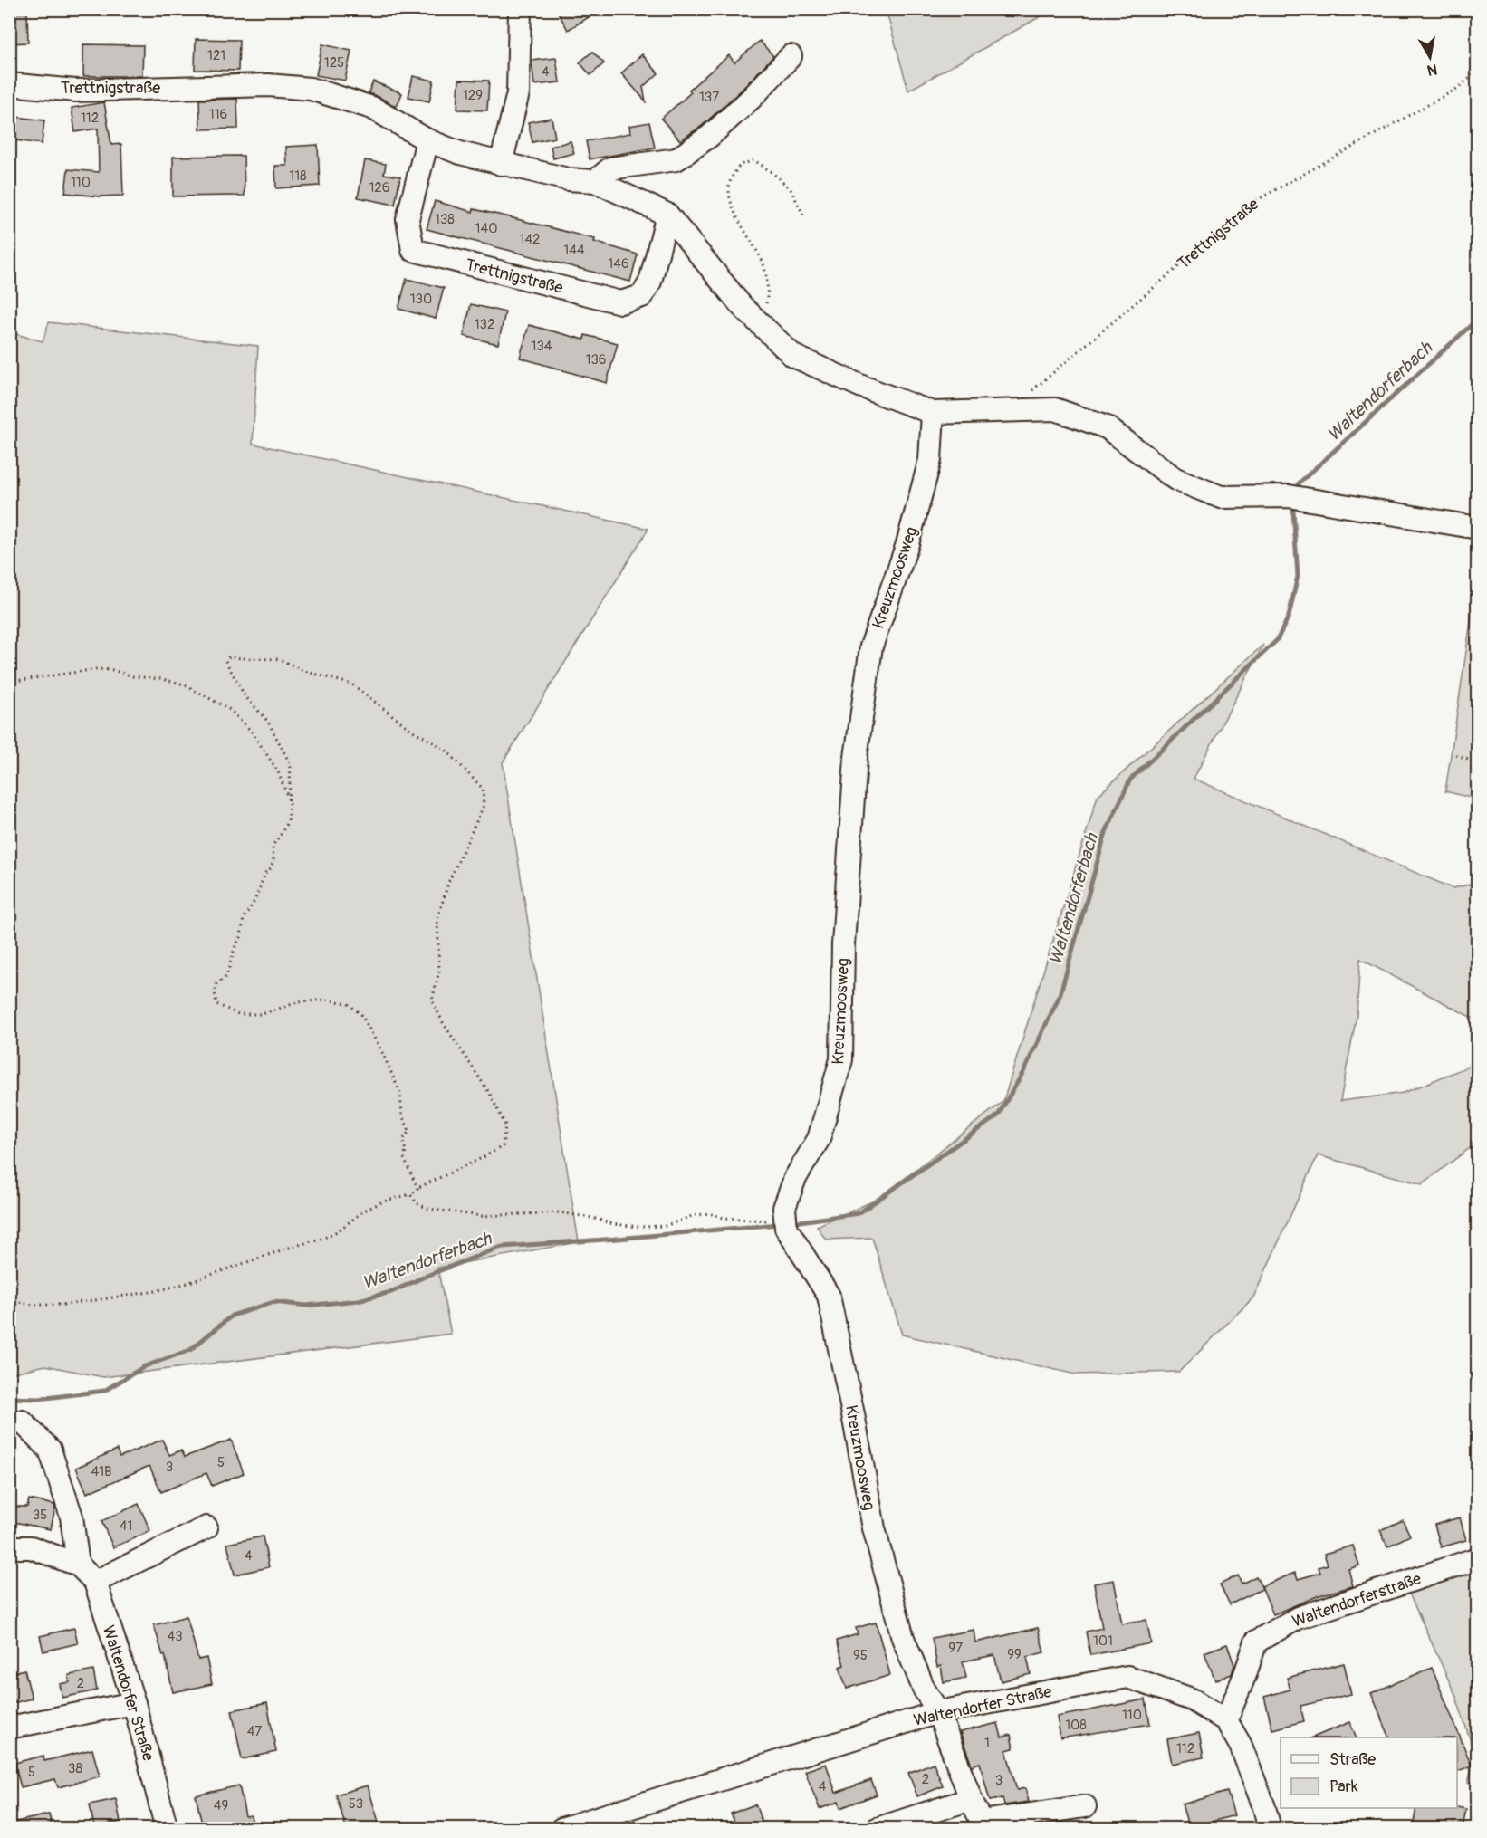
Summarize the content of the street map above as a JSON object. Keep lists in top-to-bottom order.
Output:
{
  "streets": {
    "street": [
      "Trettnigstraße",
      "Kreuzmoosweg",
      "Waltendorferstraße",
      "Waltendorfer Straße"
    ]
  },
  "crossings": [
    ["Trettnigstraße", "Kreuzmoosweg"],
    ["Kreuzmoosweg", "Waltendorfer Straße"],
    ["Waltendorferstraße", "Waltendorfer Straße"]
  ],
  "water": ["Waltendorferbach"],
  "house_numbers": [
    "121",
    "125",
    "4",
    "129",
    "137",
    "116",
    "112",
    "118",
    "110",
    "126",
    "138",
    "140",
    "142",
    "144",
    "146",
    "130",
    "132",
    "134",
    "136",
    "5",
    "3",
    "41B",
    "35",
    "41",
    "4",
    "43",
    "101",
    "97",
    "99",
    "95",
    "2",
    "110",
    "108",
    "47",
    "1",
    "112",
    "38",
    "5",
    "2",
    "3",
    "4",
    "53",
    "49"
  ],
  "legend": ["Straße", "Park"],
  "north": "bottom"
}
